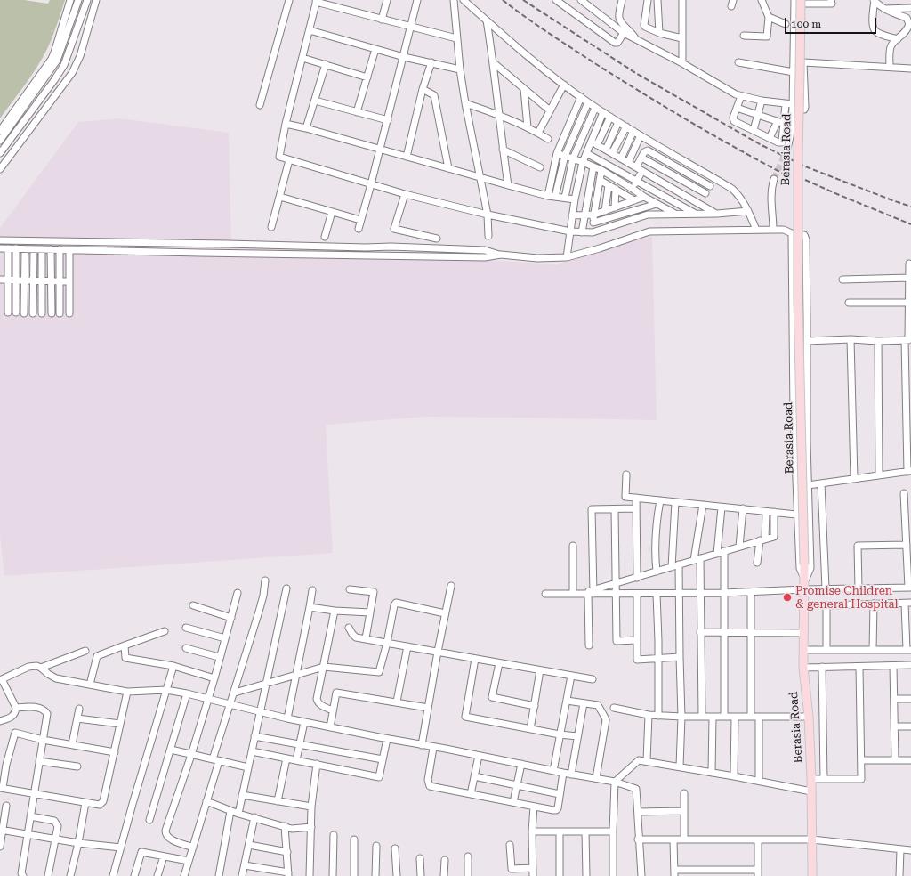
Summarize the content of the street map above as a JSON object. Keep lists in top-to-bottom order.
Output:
{
  "streets": {
    "main road": ["Berasia Road"]
  },
  "places": ["Promise Children & general Hospital"],
  "scale_bar": "100 m"
}
